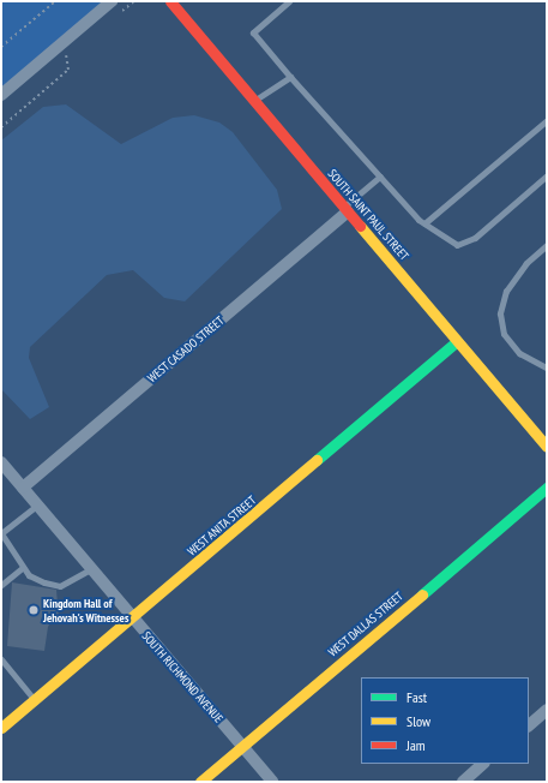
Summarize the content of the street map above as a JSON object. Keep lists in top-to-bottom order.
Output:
{
  "streets": {
    "street": [
      "SOUTH SAINT PAUL STREET",
      "WEST CASADO STREET",
      "WEST ANITA STREET",
      "WEST DALLAS STREET",
      "SOUTH RICHMOND AVENUE"
    ]
  },
  "crossings": [
    ["SOUTH SAINT PAUL STREET", "WEST CASADO STREET"],
    ["SOUTH SAINT PAUL STREET", "WEST ANITA STREET"],
    ["WEST CASADO STREET", "SOUTH RICHMOND AVENUE"],
    ["WEST ANITA STREET", "SOUTH RICHMOND AVENUE"],
    ["WEST DALLAS STREET", "SOUTH RICHMOND AVENUE"]
  ],
  "places": ["Kingdom Hall of Jehovah's Witnesses"],
  "legend": ["Fast", "Slow", "Jam"]
}
